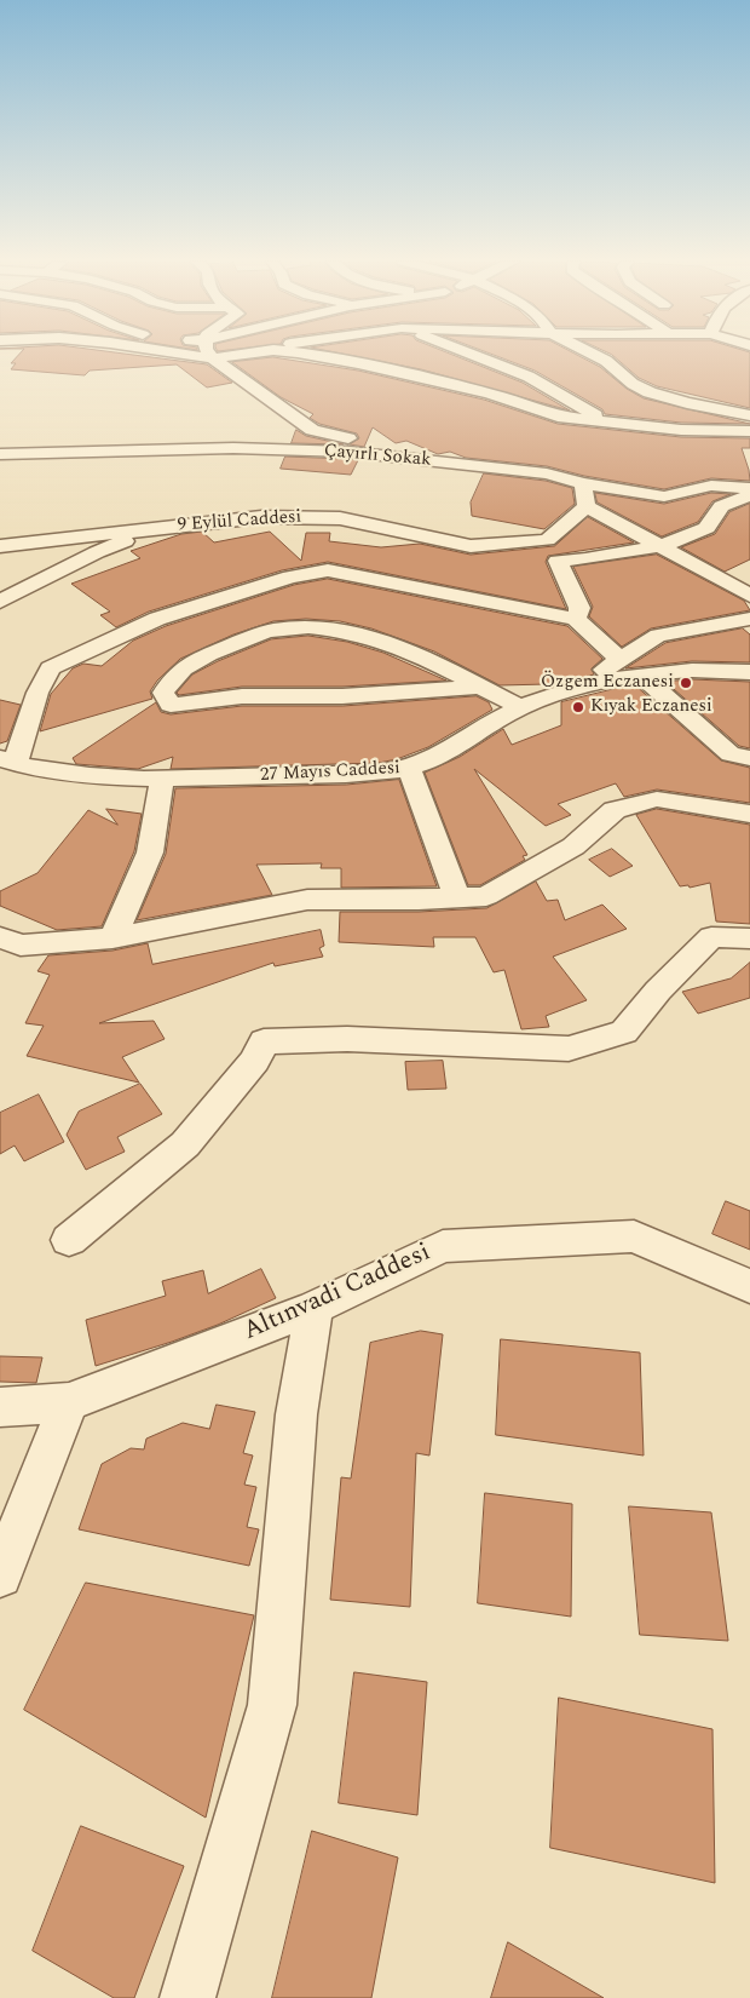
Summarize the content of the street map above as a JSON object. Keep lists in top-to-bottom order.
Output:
{
  "streets": {
    "street": [
      "Çayırlı Sokak",
      "9 Eylül Caddesi",
      "27 Mayıs Caddesi",
      "Altınvadi Caddesi"
    ]
  },
  "places": ["Özgem Eczanesi", "Kıyak Eczanesi"]
}
